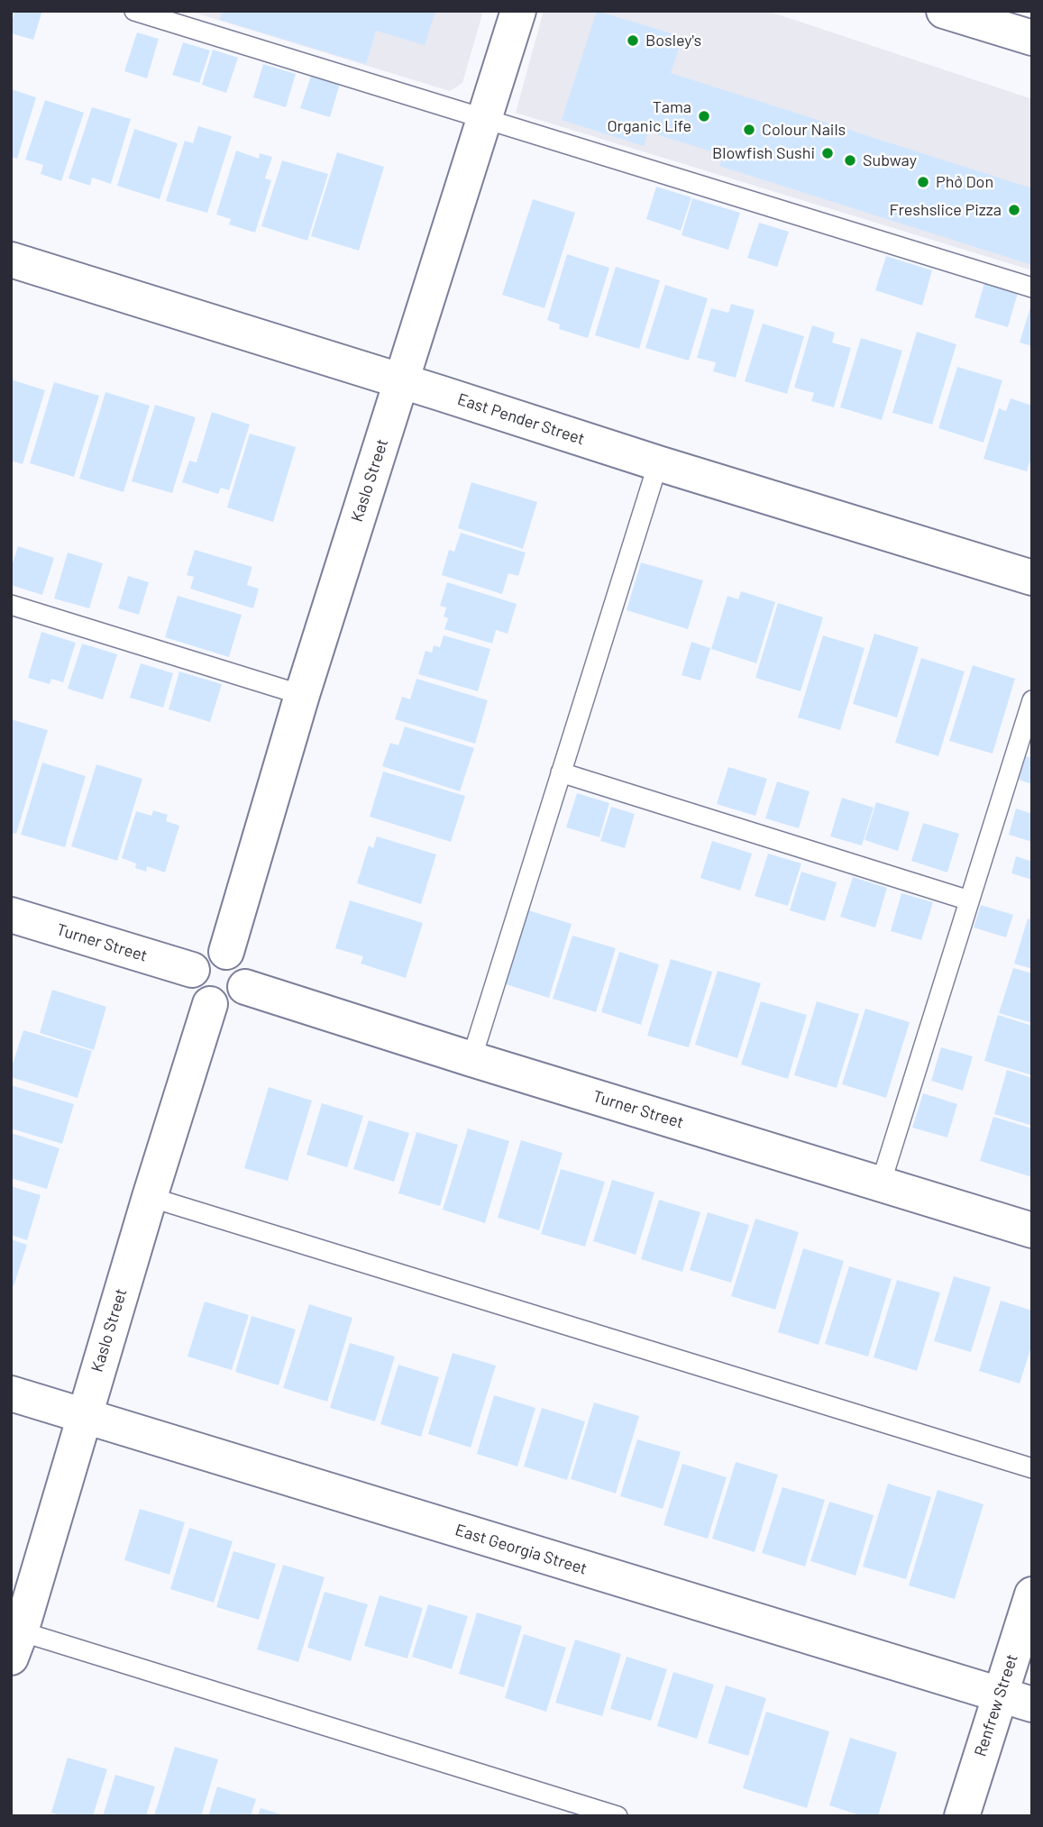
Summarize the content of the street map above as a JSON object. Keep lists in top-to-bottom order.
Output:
{
  "streets": {
    "street": [
      "East Pender Street",
      "Kaslo Street",
      "Turner Street",
      "East Georgia Street",
      "Renfrew Street"
    ]
  },
  "crossings": [
    ["East Pender Street", "Kaslo Street"],
    ["Kaslo Street", "Turner Street"],
    ["Kaslo Street", "East Georgia Street"],
    ["East Georgia Street", "Renfrew Street"]
  ],
  "places": [
    "Bosley's",
    "Tama Organic Life",
    "Colour Nails",
    "Blowfish Sushi",
    "Subway",
    "Phở Don",
    "Freshslice Pizza"
  ]
}
